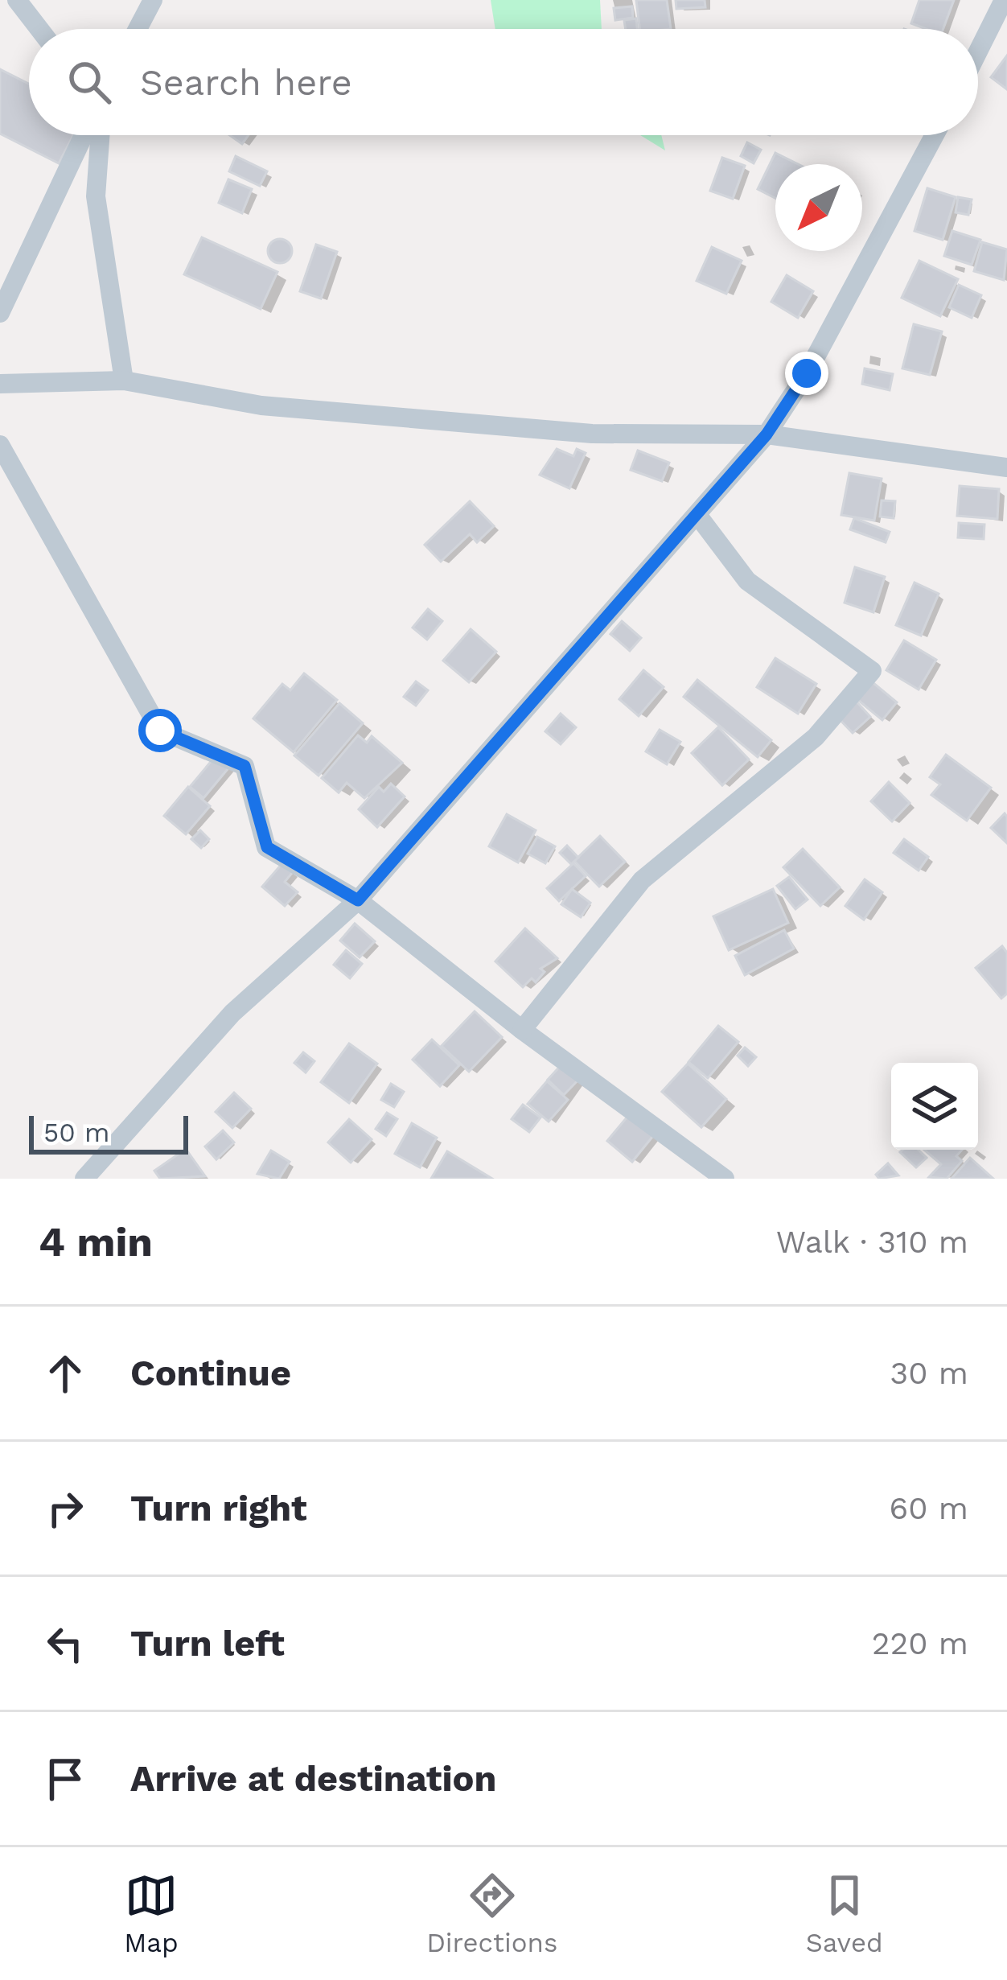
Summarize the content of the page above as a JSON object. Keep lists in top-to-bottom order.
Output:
{
  "scale_bar": "50 m",
  "north": "bottom left",
  "page": {
    "search": "Search here",
    "scale": "50 m",
    "heading": ["4 min", "Walk · 310 m"],
    "list": [
      ["Continue", "30 m"],
      ["Turn right", "60 m"],
      ["Turn left", "220 m"],
      "Arrive at destination"
    ],
    "nav": ["Map", "Directions", "Saved"]
  }
}
